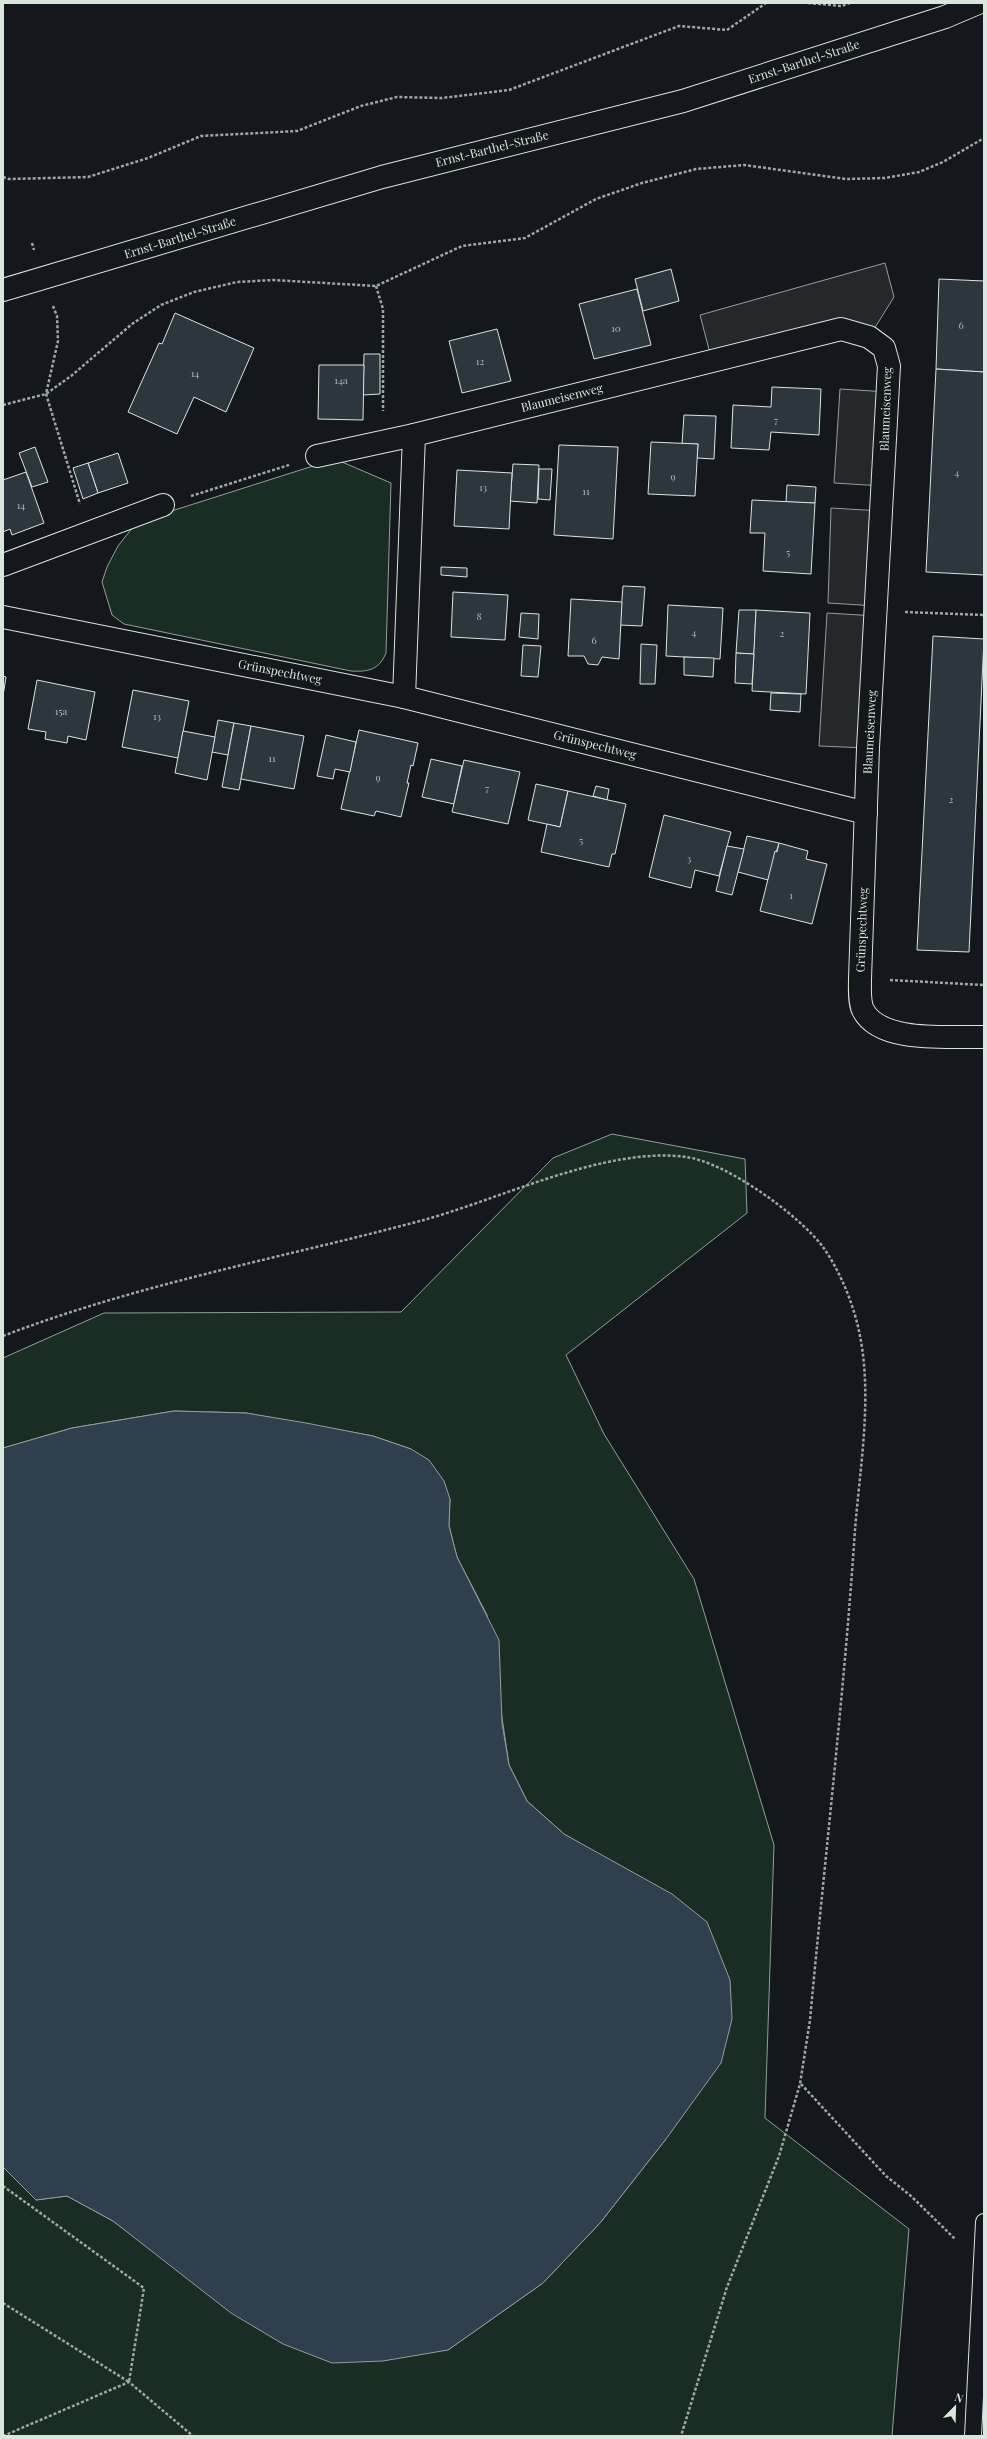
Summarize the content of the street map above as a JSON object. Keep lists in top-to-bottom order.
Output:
{
  "streets": {
    "street": ["Ernst-Barthel-Straße", "Blaumeisenweg", "Grünspechtweg"]
  },
  "crossings": [
    ["Blaumeisenweg", "Grünspechtweg"]
  ],
  "house_numbers": [
    "6",
    "10",
    "12",
    "14",
    "14a",
    "7",
    "4",
    "9",
    "13",
    "11",
    "14",
    "5",
    "8",
    "4",
    "2",
    "6",
    "15a",
    "13",
    "11",
    "9",
    "7",
    "2",
    "5",
    "3",
    "1"
  ],
  "north": "top right"
}
